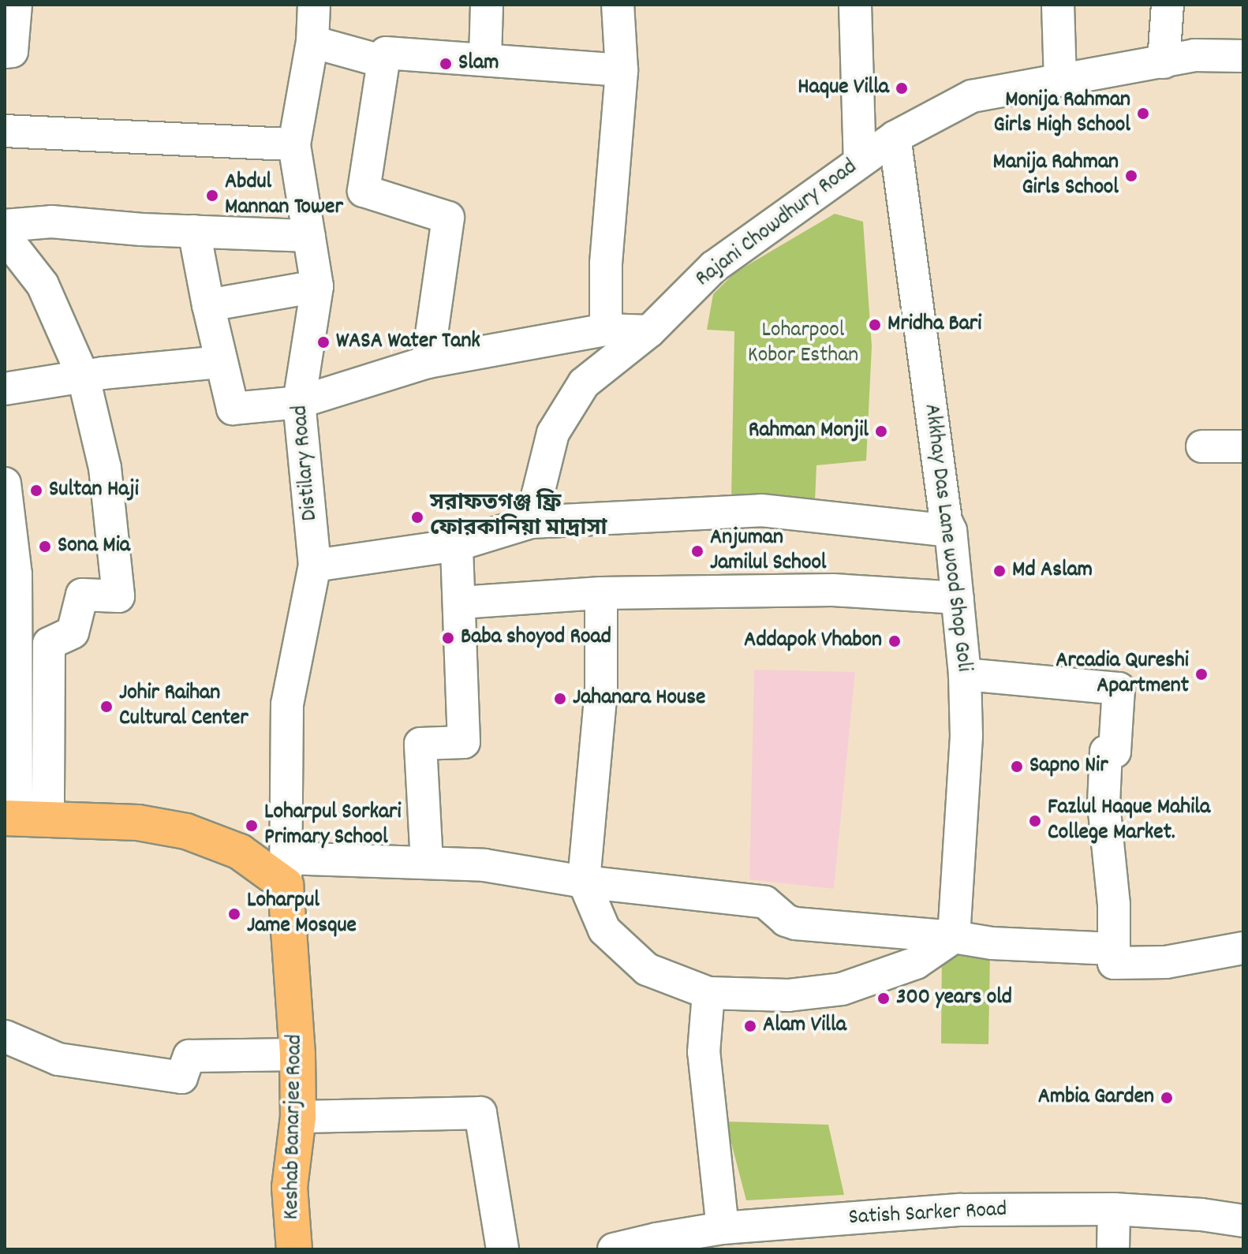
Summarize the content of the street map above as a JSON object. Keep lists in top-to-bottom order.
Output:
{
  "streets": {
    "main road": ["Keshab Banarjee Road"],
    "street": [
      "Rajani Chowdhury Road",
      "Distilary Road",
      "Akkhay Das Lane wood Shop Goli",
      "Satish Sarker Road"
    ]
  },
  "crossings": [
    ["Rajani Chowdhury Road", "Akkhay Das Lane wood Shop Goli"],
    ["Distilary Road", "Keshab Banarjee Road"]
  ],
  "parks": ["Loharpool Kobor Esthan"],
  "places": [
    "Slam",
    "Haque Villa",
    "Monija Rahman Girls High School",
    "Manija Rahman Girls School",
    "Abdul Mannan Tower",
    "Mridha Bari",
    "WASA Water Tank",
    "Rahman Monjil",
    "Sultan Haji",
    "সরাফতগঞ্জ ফ্রি ফোরকানিয়া মাদ্রাসা",
    "Sona Mia",
    "Anjuman Jamilul School",
    "Md Aslam",
    "Baba shoyod Road",
    "Addapok Vhabon",
    "Arcadia Qureshi Apartment",
    "Jahanara House",
    "Johir Raihan Cultural Center",
    "Sapno Nir",
    "Fazlul Haque Mahila College Market.",
    "Loharpul Sorkari Primary School",
    "Loharpul Jame Mosque",
    "300 years old",
    "Alam Villa",
    "Ambia Garden"
  ]
}
